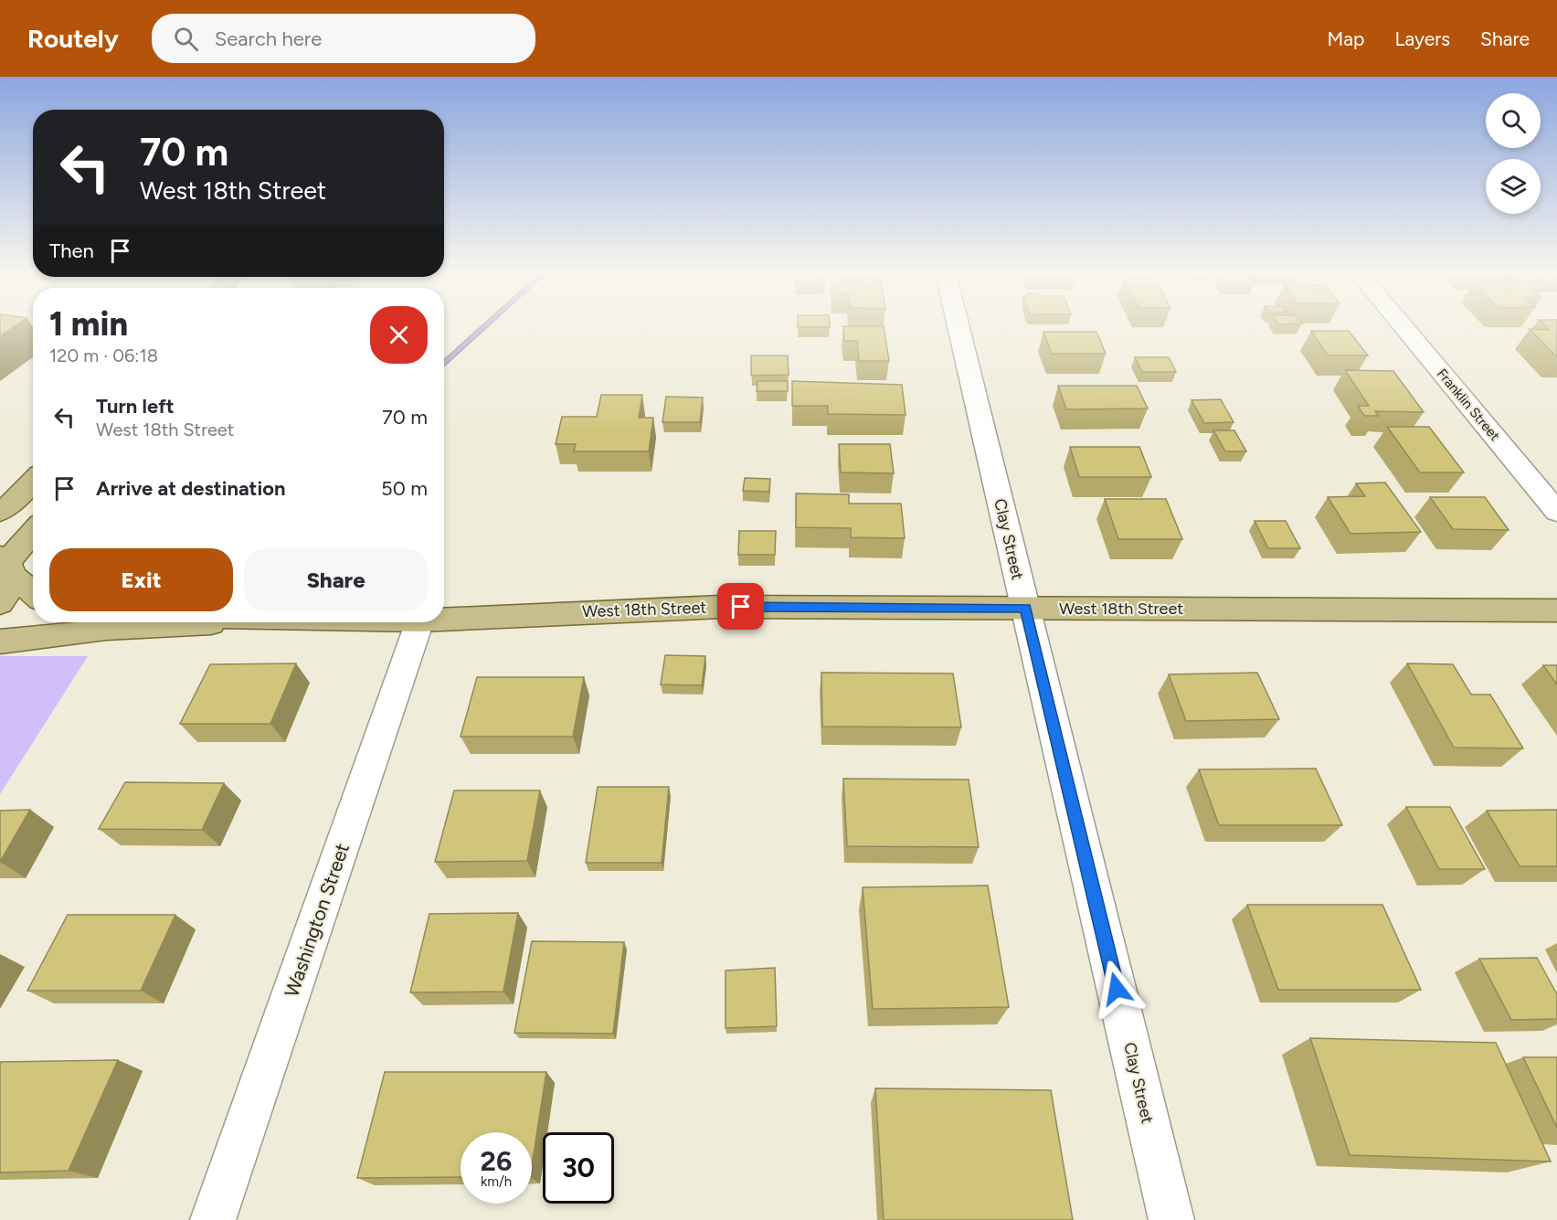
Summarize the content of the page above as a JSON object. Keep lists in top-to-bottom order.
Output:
{
  "streets": {
    "main road": ["West 18th Street"],
    "street": ["Franklin Street", "Clay Street", "Washington Street"]
  },
  "crossings": [
    ["Clay Street", "West 18th Street"]
  ],
  "page": {
    "header": "Routely",
    "search": "Search here",
    "nav": ["Map", "Layers", "Share"],
    "turn": ["70 m", "West 18th Street"],
    "then": "Then",
    "heading": ["1 min", "120 m · 06:18"],
    "list": [
      {
        "name": "Turn left",
        "note": "West 18th Street",
        "value": "70 m"
      },
      {
        "name": "Arrive at destination",
        "value": "50 m"
      }
    ],
    "buttons": ["Exit", "Share"],
    "speed": "26 km/h",
    "limit": "30"
  }
}
